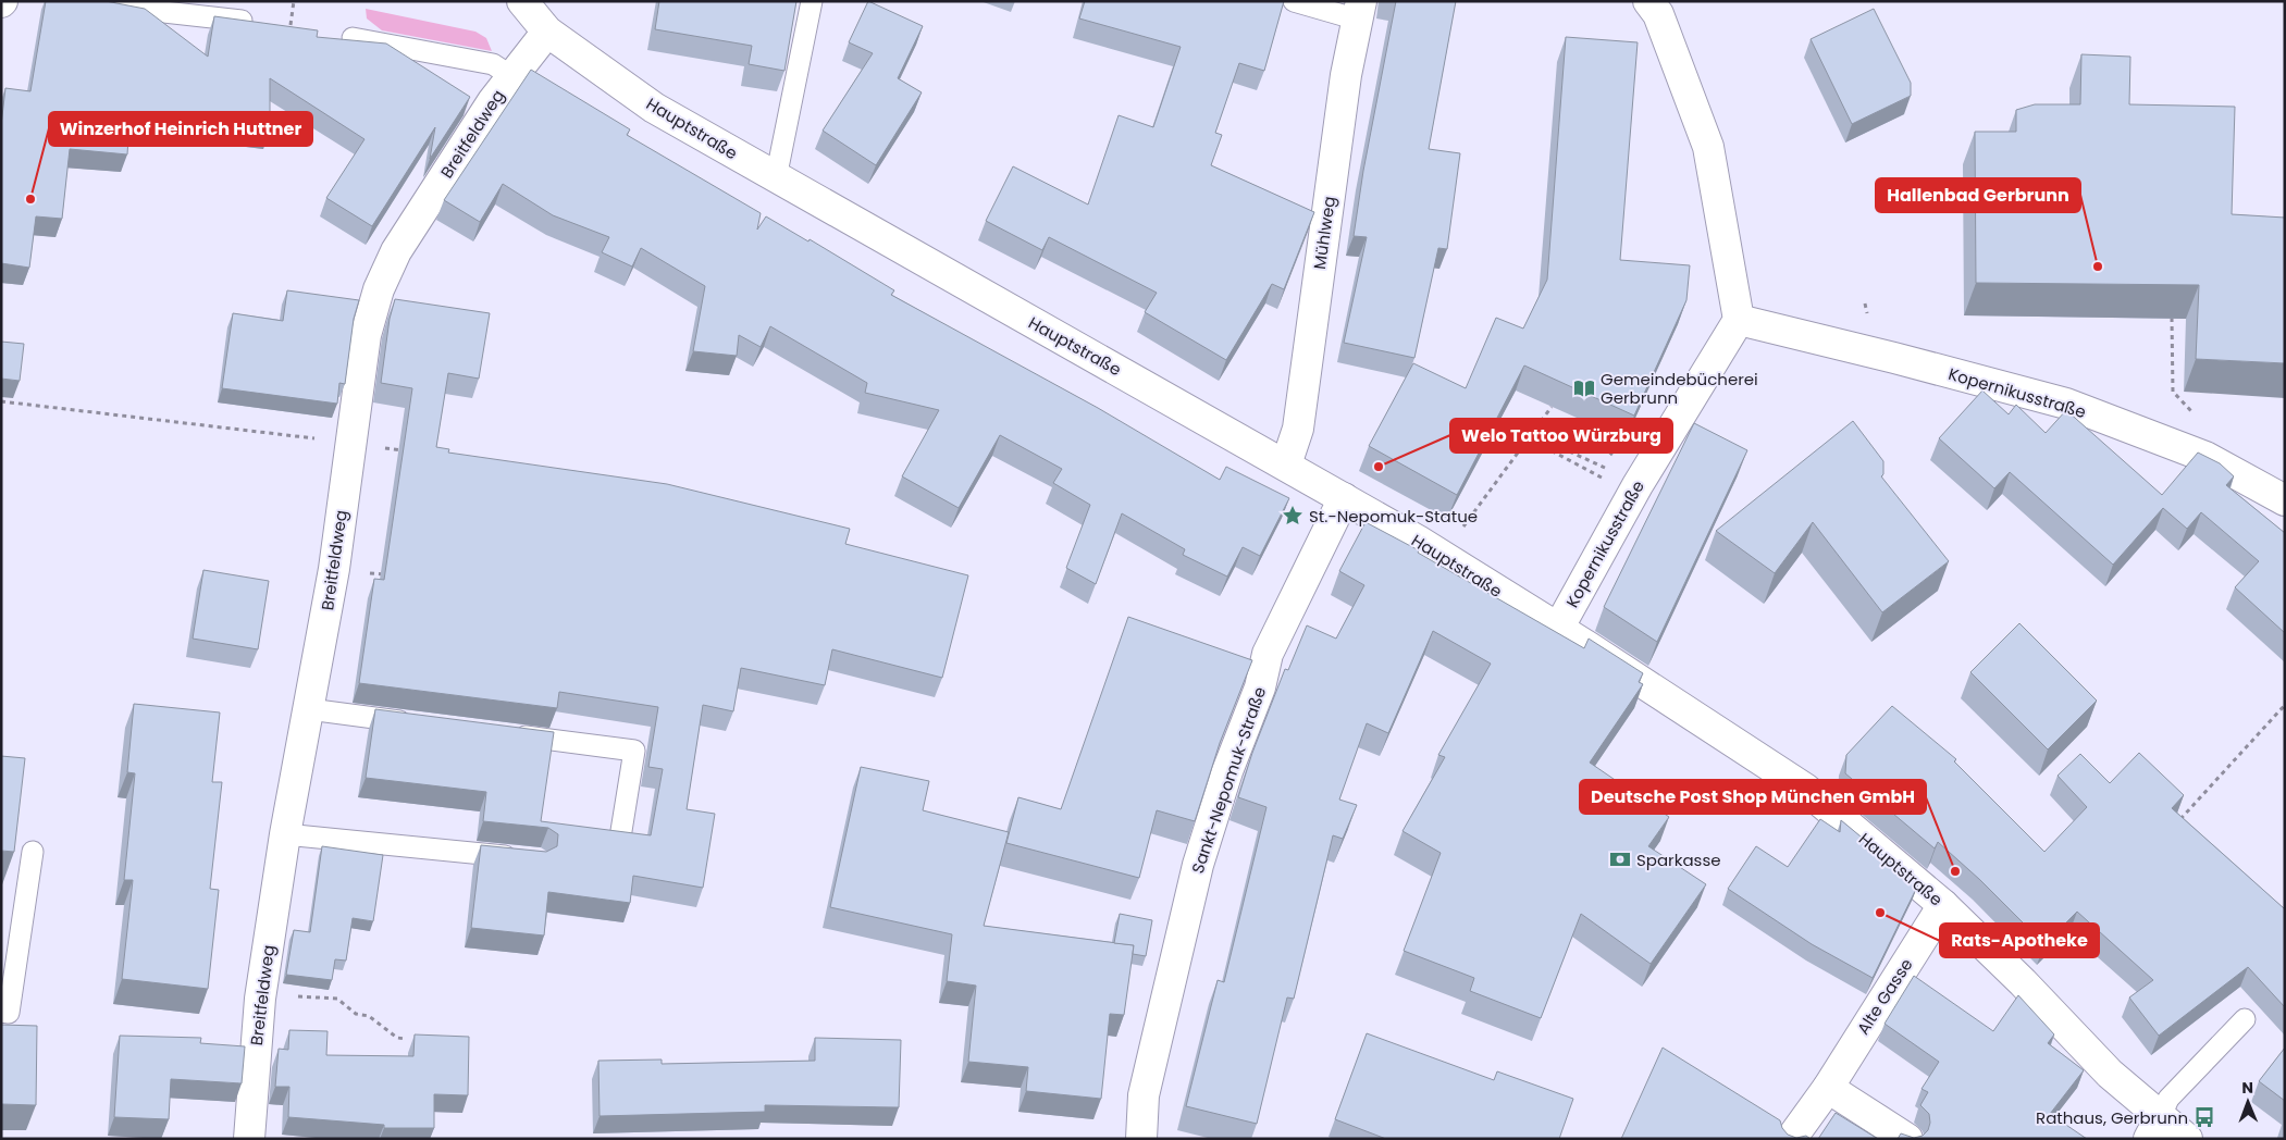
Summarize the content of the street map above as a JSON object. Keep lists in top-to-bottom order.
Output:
{
  "streets": {
    "street": [
      "Hauptstraße",
      "Breitfeldweg",
      "Mühlweg",
      "Kopernikusstraße",
      "Sankt-Nepomuk-Straße",
      "Alte Gasse"
    ]
  },
  "crossings": [
    ["Hauptstraße", "Breitfeldweg"],
    ["Hauptstraße", "Mühlweg"],
    ["Hauptstraße", "Kopernikusstraße"],
    ["Hauptstraße", "Sankt-Nepomuk-Straße"],
    ["Hauptstraße", "Alte Gasse"]
  ],
  "places": {
    "other": [
      "Winzerhof Heinrich Huttner",
      "Hallenbad Gerbrunn",
      "Welo Tattoo Würzburg",
      "Deutsche Post Shop München GmbH",
      "Rats-Apotheke"
    ],
    "library": ["Gemeindebücherei Gerbrunn"],
    "place": ["St.-Nepomuk-Statue"],
    "bank": ["Sparkasse"],
    "bus stop": ["Rathaus, Gerbrunn"]
  },
  "north": "top"
}
